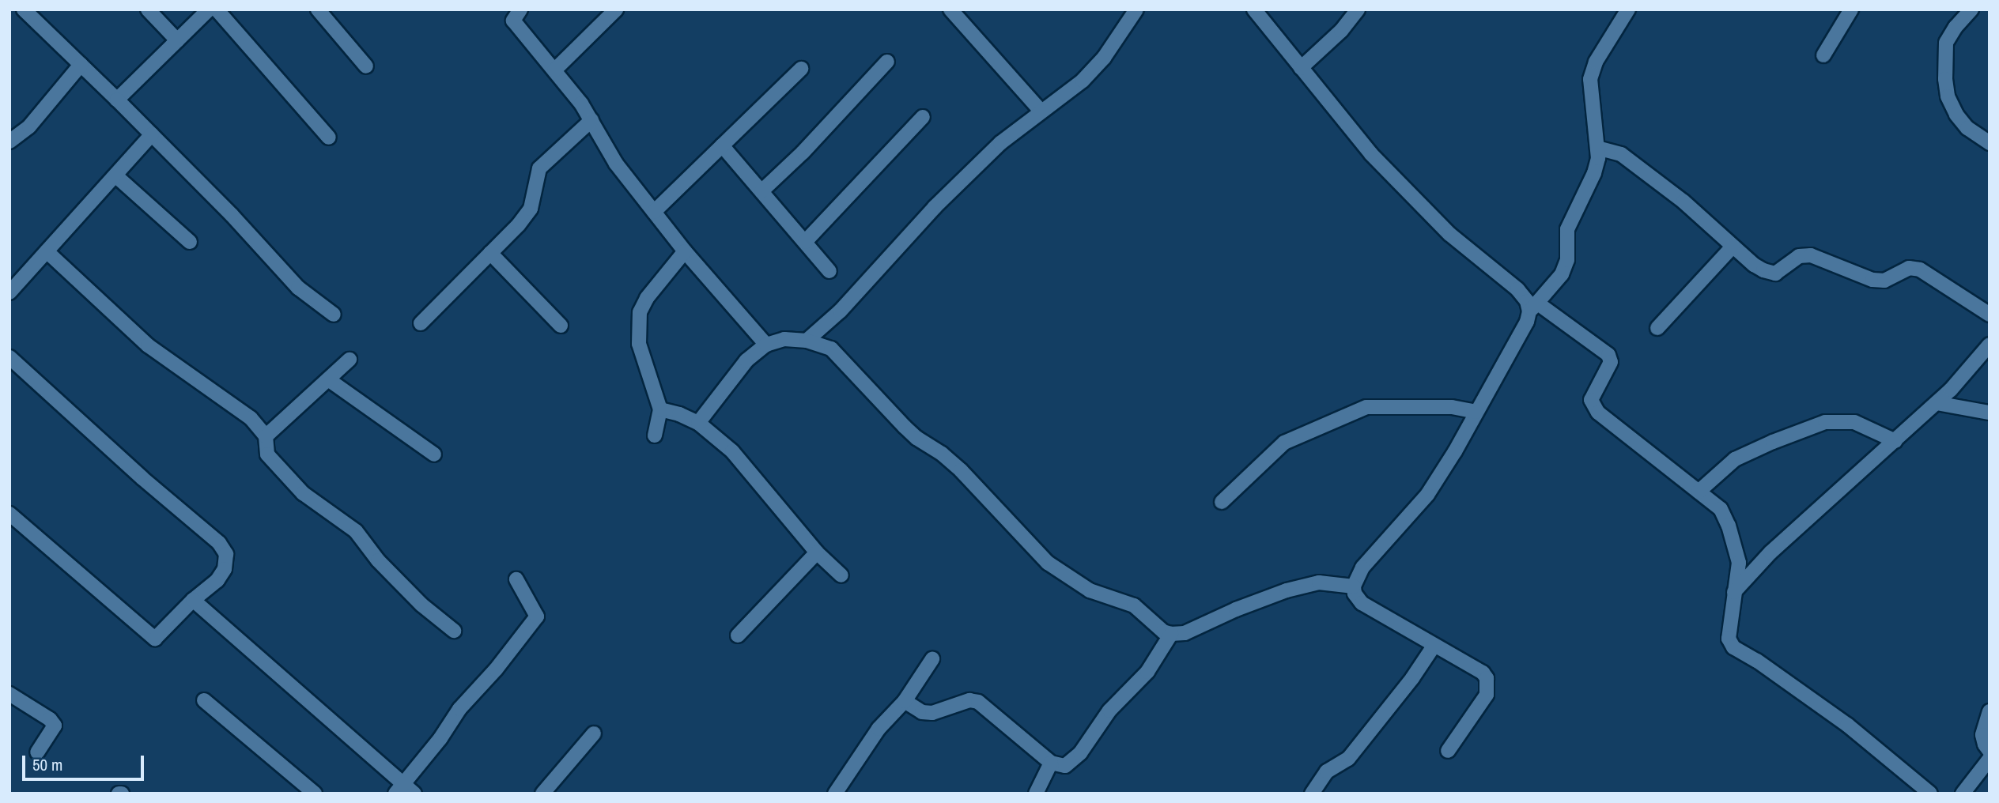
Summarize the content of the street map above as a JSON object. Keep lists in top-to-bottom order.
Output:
{
  "scale_bar": "50 m"
}
